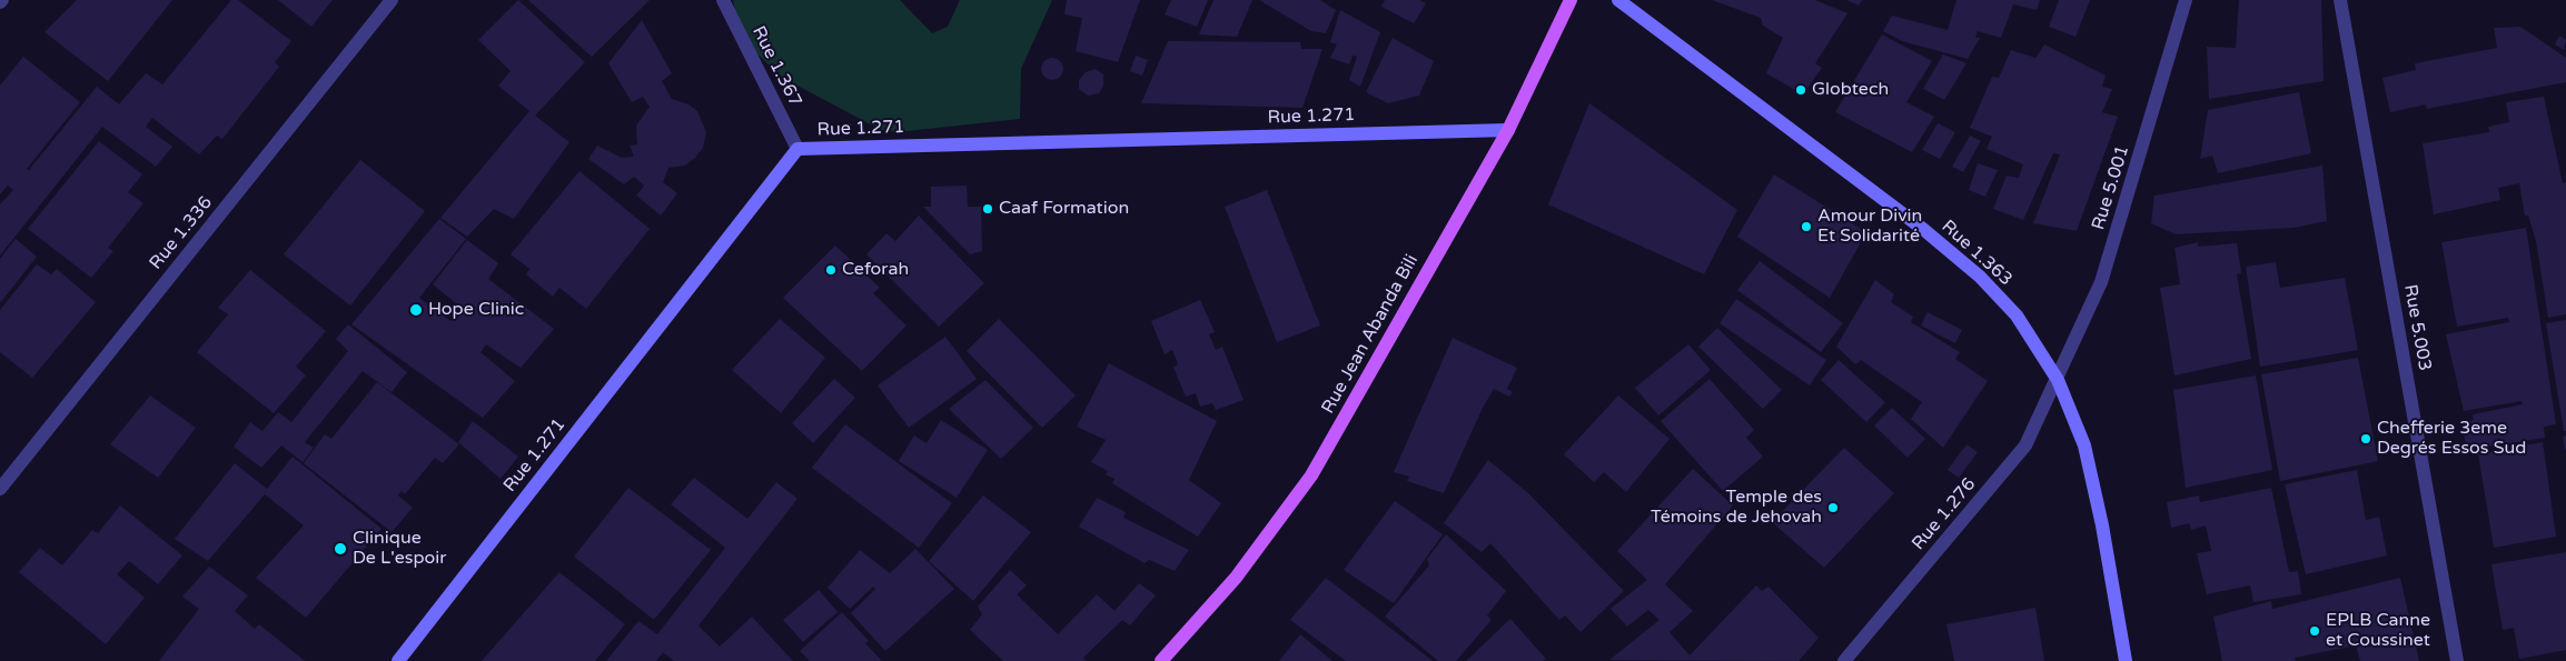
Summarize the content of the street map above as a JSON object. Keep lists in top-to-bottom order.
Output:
{
  "streets": {
    "main road": ["Rue Jean Abanda Bili"],
    "street": [
      "Rue 1.367",
      "Rue 1.271",
      "Rue 5.001",
      "Rue 1.336",
      "Rue 1.363",
      "Rue 5.003",
      "Rue 1.276"
    ]
  },
  "crossings": [
    ["Rue 1.367", "Rue 1.271"],
    ["Rue 1.271", "Rue Jean Abanda Bili"],
    ["Rue 5.001", "Rue 1.363"],
    ["Rue 5.001", "Rue 1.276"],
    ["Rue 1.363", "Rue 1.276"]
  ],
  "places": [
    "Globtech",
    "Caaf Formation",
    "Amour Divin Et Solidarité",
    "Ceforah",
    "Hope Clinic",
    "Chefferie 3eme Degrés Essos Sud",
    "Temple des Témoins de Jehovah",
    "Clinique De L'espoir",
    "EPLB Canne et Coussinet"
  ]
}
